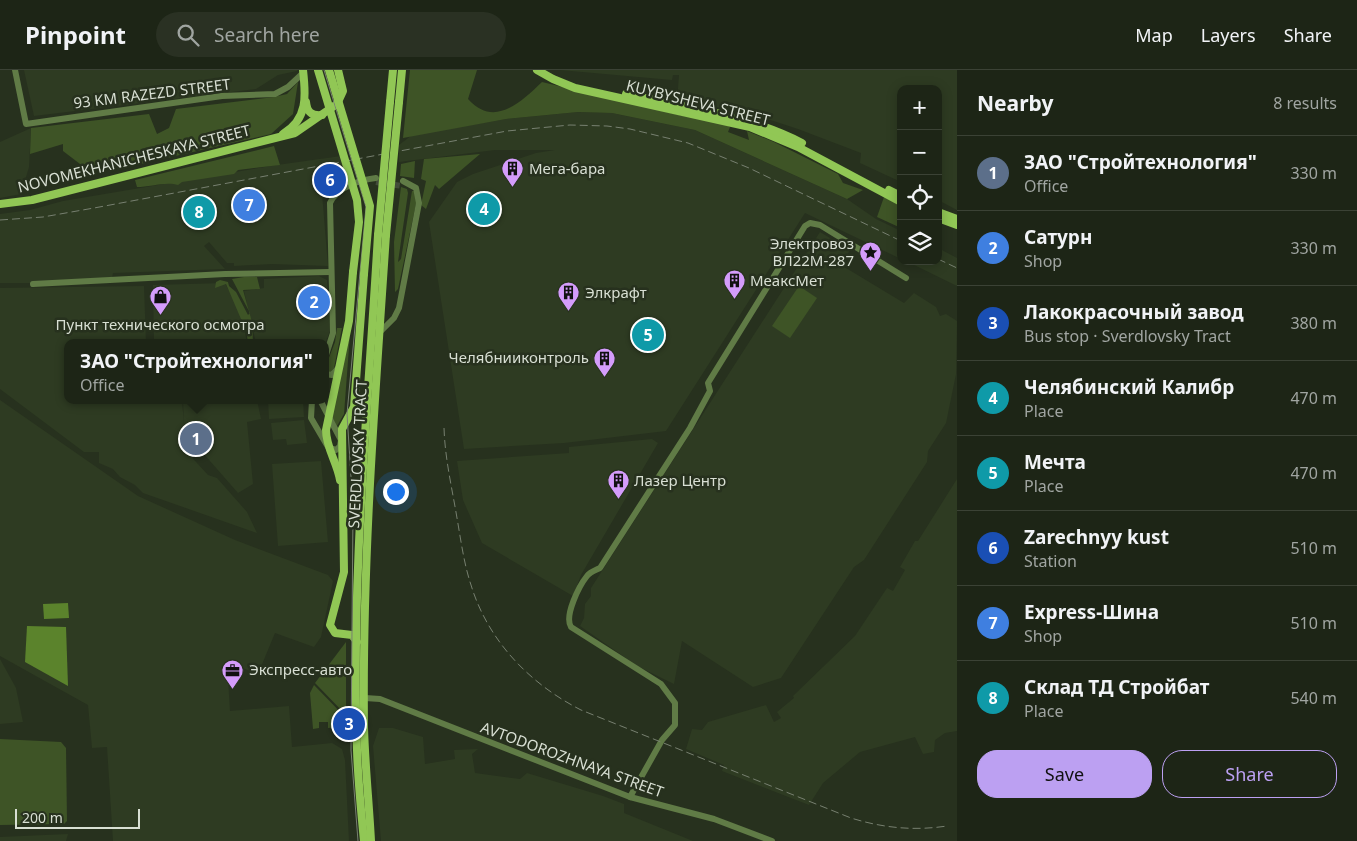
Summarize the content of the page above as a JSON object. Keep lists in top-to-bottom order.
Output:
{
  "streets": {
    "main road": ["KUYBYSHEVA STREET", "NOVOMEKHANICHESKAYA STREET", "SVERDLOVSKY TRACT"],
    "street": ["93 KM RAZEZD STREET", "AVTODOROZHNAYA STREET"]
  },
  "crossings": [
    ["SVERDLOVSKY TRACT", "AVTODOROZHNAYA STREET"]
  ],
  "places": {
    "building": [
      "Мега-бара",
      "МеаксМет",
      "Элкрафт",
      "Челябнииконтроль",
      "Лазер Центр"
    ],
    "place": ["Электровоз ВЛ22М-287"],
    "shop": ["Пункт технического осмотра"],
    "office": ["Экспресс-авто"]
  },
  "scale_bar": "200 m",
  "page": {
    "header": "Pinpoint",
    "search": "Search here",
    "nav": ["Map", "Layers", "Share"],
    "heading": ["Nearby", "8 results"],
    "map_buttons": ["+", "−"],
    "list": [
      {
        "mark": "1",
        "name": "ЗАО \"Стройтехнология\"",
        "note": "Office",
        "value": "330 m"
      },
      {
        "mark": "2",
        "name": "Сатурн",
        "note": "Shop",
        "value": "330 m"
      },
      {
        "mark": "3",
        "name": "Лакокрасочный завод",
        "note": "Bus stop · Sverdlovsky Tract",
        "value": "380 m"
      },
      {
        "mark": "4",
        "name": "Челябинский Калибр",
        "note": "Place",
        "value": "470 m"
      },
      {
        "mark": "5",
        "name": "Мечта",
        "note": "Place",
        "value": "470 m"
      },
      {
        "mark": "6",
        "name": "Zarechnyy kust",
        "note": "Station",
        "value": "510 m"
      },
      {
        "mark": "7",
        "name": "Express-Шина",
        "note": "Shop",
        "value": "510 m"
      },
      {
        "mark": "8",
        "name": "Склад ТД Стройбат",
        "note": "Place",
        "value": "540 m"
      }
    ],
    "pins": [
      "6",
      "7",
      "4",
      "8",
      "2",
      "5",
      "1",
      "3"
    ],
    "popup": ["ЗАО \"Стройтехнология\"", "Office"],
    "buttons": ["Save", "Share"],
    "scale": "200 m"
  }
}
